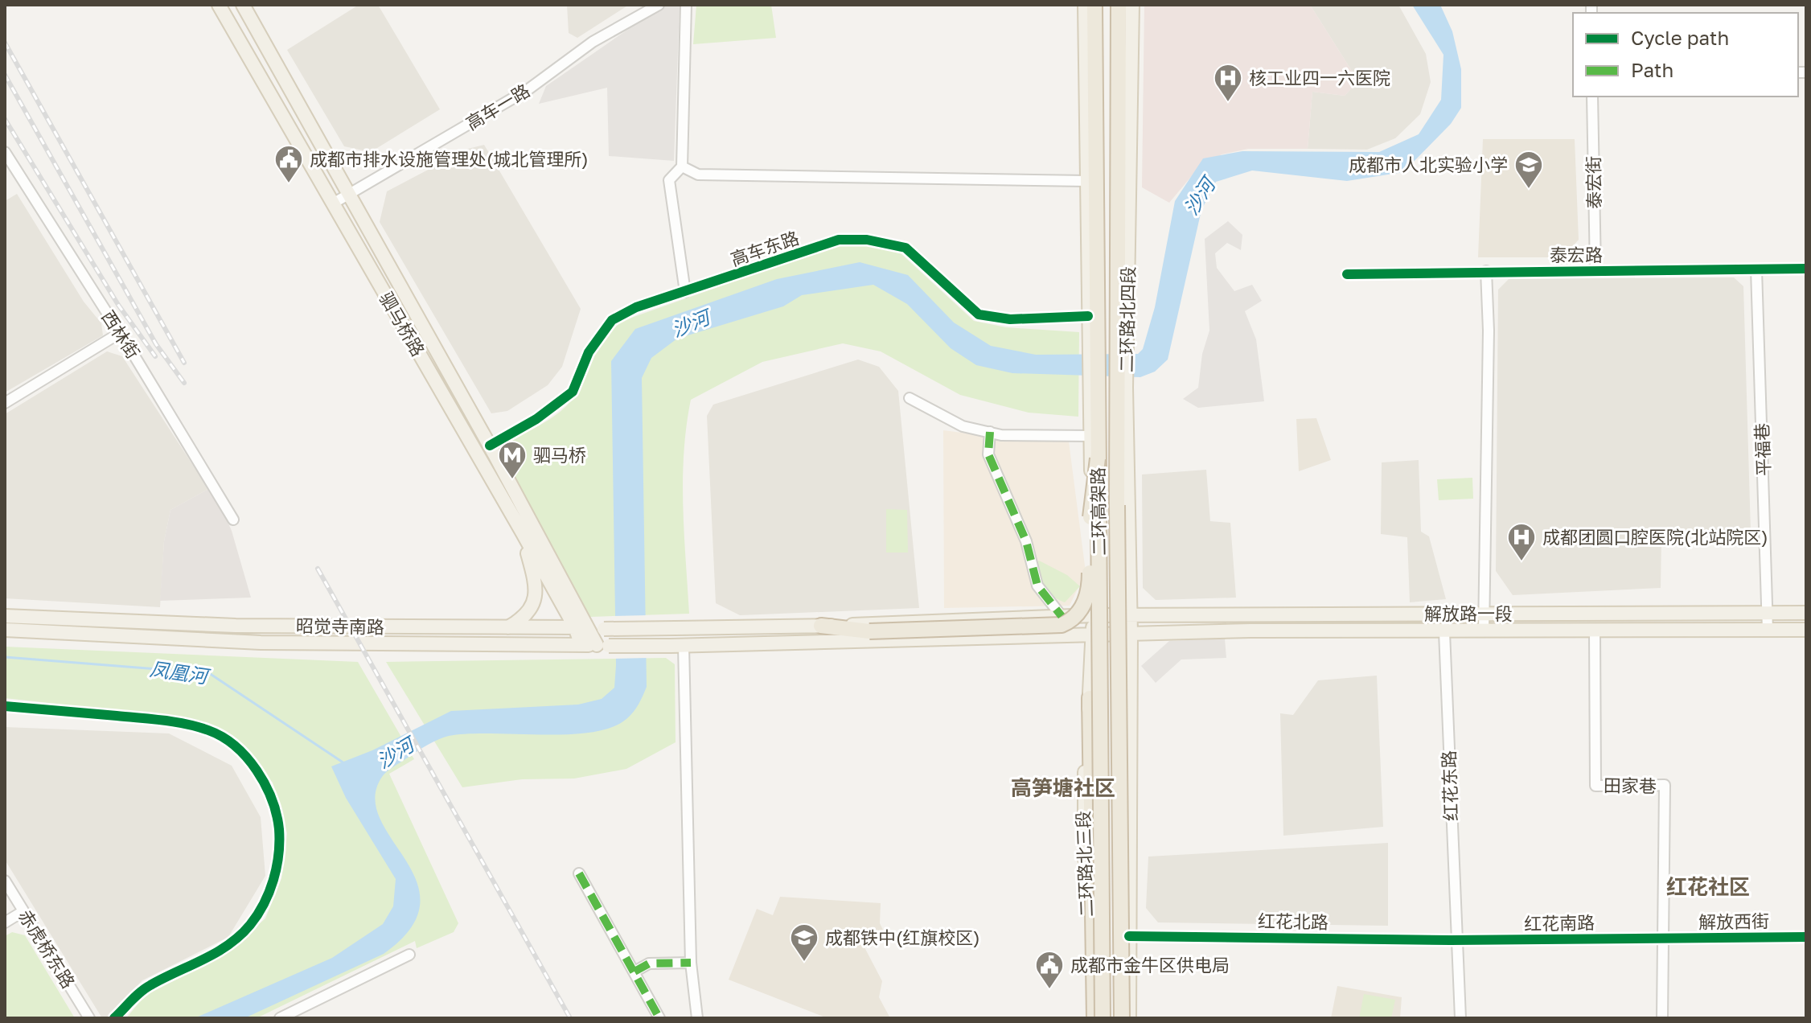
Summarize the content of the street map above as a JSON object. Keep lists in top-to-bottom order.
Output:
{
  "streets": {
    "highway": ["二环高架路"],
    "main road": [
      "二环路北四段",
      "驷马桥路",
      "解放路一段",
      "昭觉寺南路",
      "二环路北三段"
    ],
    "street": [
      "高车一路",
      "泰宏街",
      "高车东路",
      "泰宏路",
      "西林街",
      "平福巷",
      "红花东路",
      "田家巷",
      "红花北路",
      "解放西街",
      "红花南路",
      "赤虎桥东路"
    ]
  },
  "crossings": [
    ["高车一路", "驷马桥路"],
    ["泰宏街", "泰宏路"],
    ["高车东路", "二环路北四段"],
    ["高车东路", "驷马桥路"],
    ["泰宏路", "平福巷"],
    ["二环路北四段", "二环高架路"],
    ["二环路北四段", "解放路一段"],
    ["二环路北四段", "二环路北三段"],
    ["驷马桥路", "昭觉寺南路"],
    ["平福巷", "解放路一段"],
    ["二环高架路", "解放路一段"],
    ["解放路一段", "昭觉寺南路"],
    ["解放路一段", "红花东路"],
    ["解放路一段", "田家巷"],
    ["解放路一段", "二环路北三段"],
    ["红花东路", "红花北路"],
    ["红花东路", "红花南路"],
    ["田家巷", "解放西街"],
    ["田家巷", "红花南路"],
    ["红花北路", "红花南路"],
    ["解放西街", "红花南路"]
  ],
  "districts": ["高笋塘社区", "红花社区"],
  "water": ["沙河", "凤凰河"],
  "places": {
    "hospital": ["核工业四一六医院", "成都团圆口腔医院(北站院区)"],
    "public building": ["成都市排水设施管理处(城北管理所)", "成都市金牛区供电局"],
    "school or university": ["成都市人北实验小学", "成都铁中(红旗校区)"],
    "metro station": ["驷马桥"]
  },
  "legend": ["Cycle path", "Path"]
}
